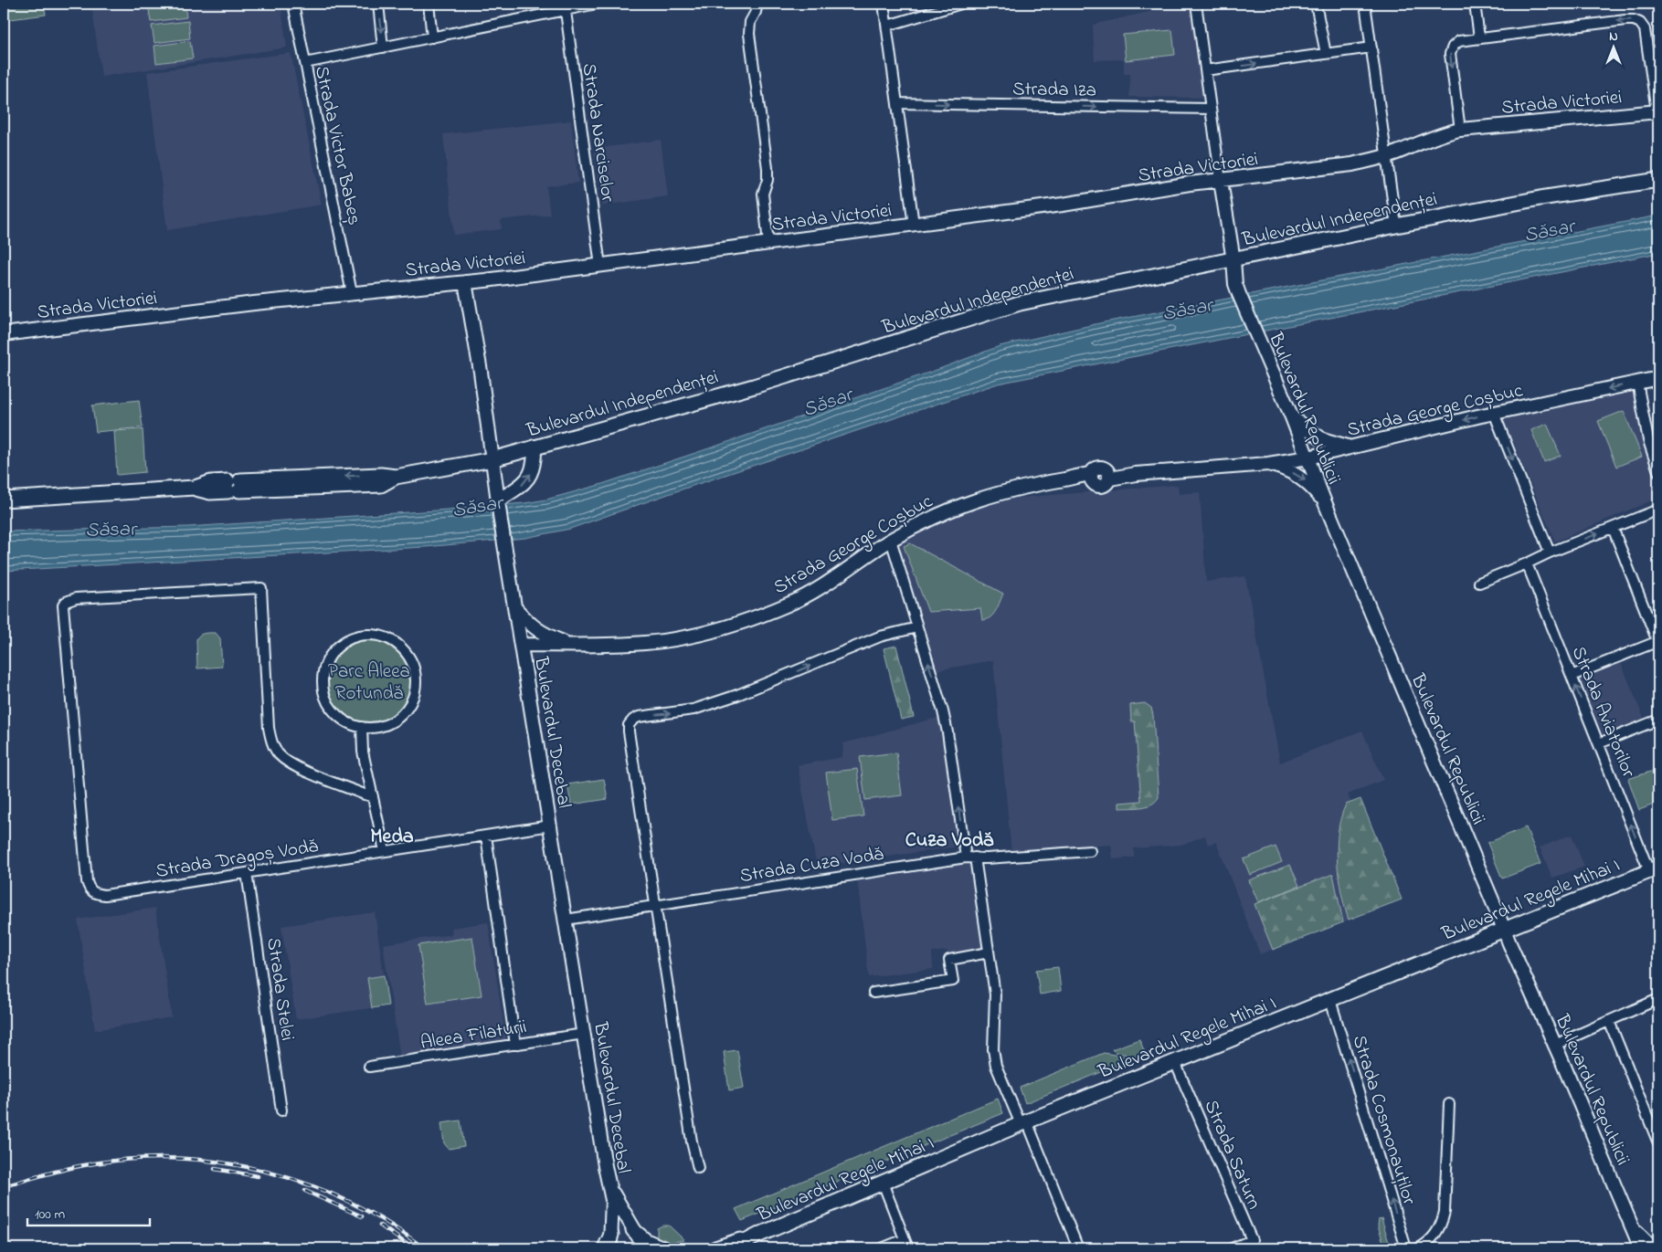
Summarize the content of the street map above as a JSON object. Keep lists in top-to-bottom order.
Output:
{
  "streets": {
    "main road": ["Bulevardul Independenței", "Bulevardul Regele Mihai I"],
    "street": [
      "Strada Iza",
      "Strada Victoriei",
      "Strada Narciselor",
      "Strada Victor Babeș",
      "Bulevardul Republicii",
      "Strada George Coșbuc",
      "Strada Aviatorilor",
      "Bulevardul Decebal",
      "Strada Dragoș Vodă",
      "Strada Cuza Vodă",
      "Strada Stelei",
      "Aleea Filaturii",
      "Strada Cosmonauților",
      "Strada Saturn"
    ]
  },
  "crossings": [
    ["Strada Victoriei", "Strada Narciselor"],
    ["Strada Victoriei", "Strada Victor Babeș"],
    ["Strada Victoriei", "Bulevardul Republicii"],
    ["Strada Victoriei", "Bulevardul Decebal"],
    ["Bulevardul Independenței", "Bulevardul Republicii"],
    ["Bulevardul Independenței", "Bulevardul Decebal"],
    ["Bulevardul Republicii", "Strada George Coșbuc"],
    ["Bulevardul Republicii", "Bulevardul Regele Mihai I"],
    ["Strada George Coșbuc", "Bulevardul Decebal"],
    ["Strada Aviatorilor", "Bulevardul Regele Mihai I"],
    ["Bulevardul Decebal", "Strada Dragoș Vodă"],
    ["Bulevardul Decebal", "Strada Cuza Vodă"],
    ["Bulevardul Decebal", "Aleea Filaturii"],
    ["Strada Dragoș Vodă", "Strada Stelei"],
    ["Bulevardul Regele Mihai I", "Strada Cosmonauților"],
    ["Bulevardul Regele Mihai I", "Strada Saturn"]
  ],
  "one_way": ["Strada Iza", "Strada Aviatorilor", "Strada Cosmonauților"],
  "districts": ["Meda", "Cuza Vodă"],
  "water": ["Săsar"],
  "parks": ["Parc Aleea Rotundă"],
  "scale_bar": "100 m",
  "north": "top"
}
